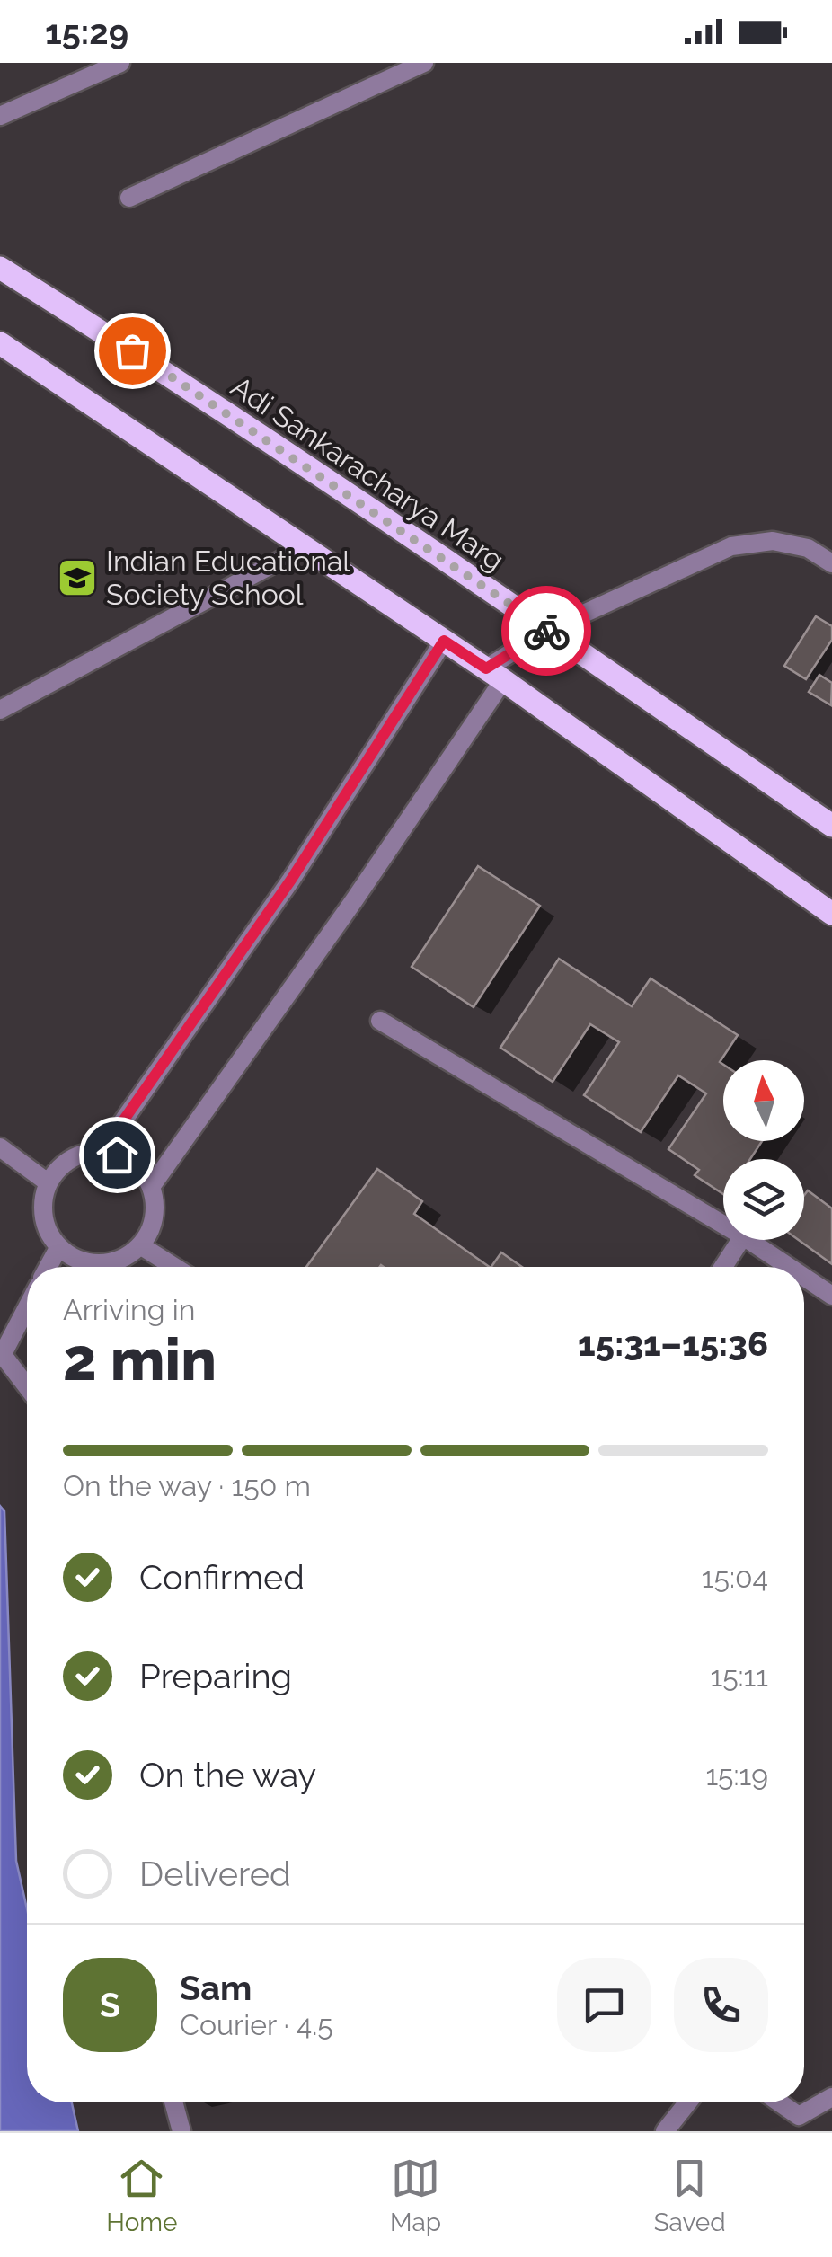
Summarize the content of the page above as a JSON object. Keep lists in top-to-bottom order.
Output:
{
  "streets": {
    "main road": ["Adi Sankaracharya Marg"]
  },
  "places": {
    "school or university": ["Indian Educational Society School"]
  },
  "north": "top",
  "page": {
    "status": "15:29",
    "heading": ["2 min", "Arriving in", "15:31–15:36"],
    "panel": ["Sam", "Courier · 4.5"],
    "bar": "On the way · 150 m",
    "list": [
      ["Confirmed", "15:04"],
      ["Preparing", "15:11"],
      ["On the way", "15:19"],
      "Delivered"
    ],
    "round": "S",
    "tabs": ["Home", "Map", "Saved"]
  }
}
